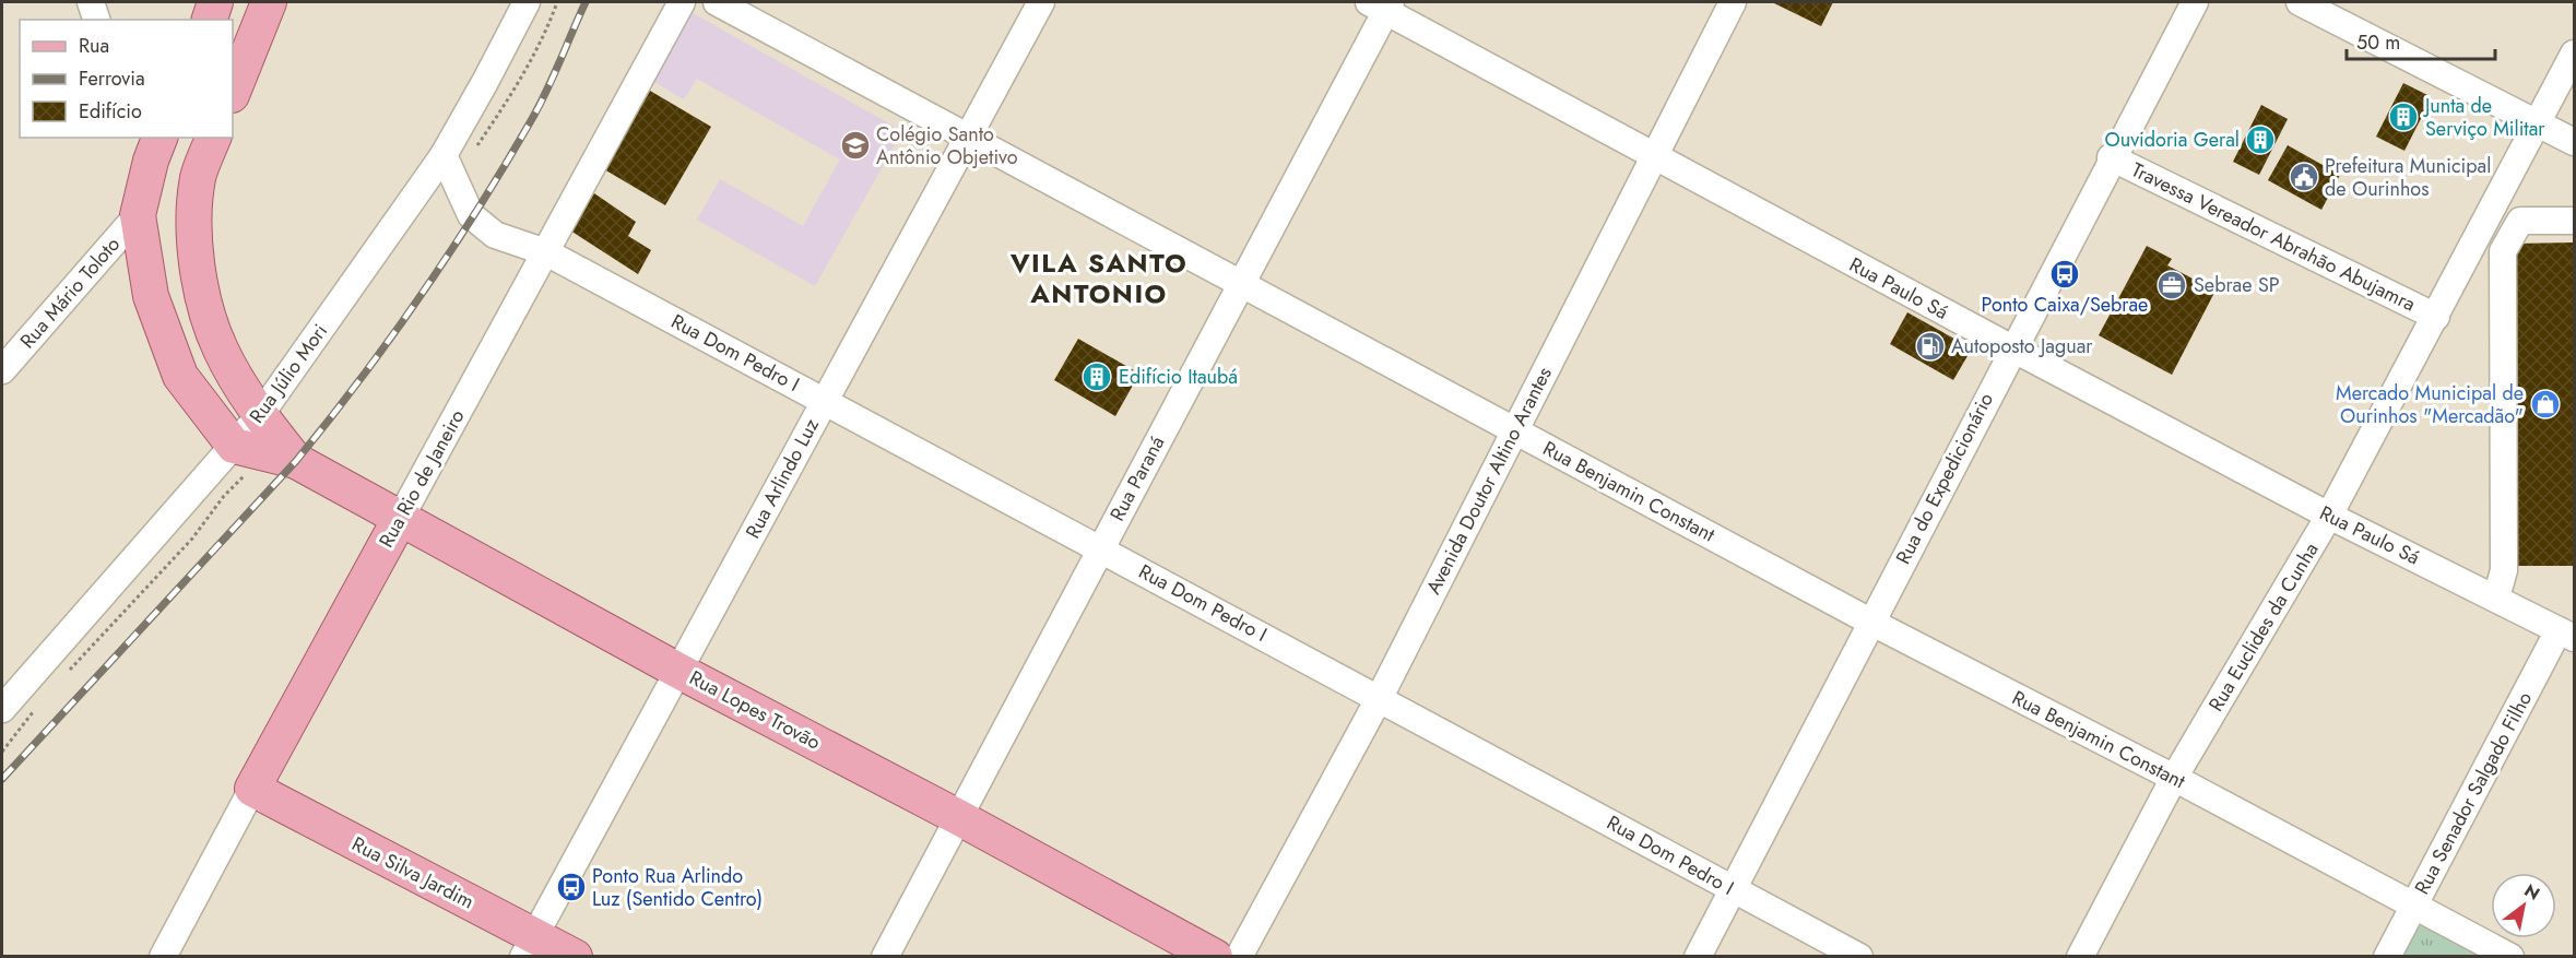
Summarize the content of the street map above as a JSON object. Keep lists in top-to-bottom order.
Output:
{
  "streets": {
    "main road": ["Rua Rio de Janeiro", "Rua Lopes Trovão", "Rua Silva Jardim"],
    "street": [
      "Travessa Vereador Abrahão Abujamra",
      "Rua Paulo Sá",
      "Rua Mário Toloto",
      "Rua Dom Pedro I",
      "Rua Júlio Mori",
      "Rua Arlindo Luz",
      "Rua Paraná",
      "Rua do Expedicionário",
      "Avenida Doutor Altino Arantes",
      "Rua Benjamin Constant",
      "Rua Euclides da Cunha",
      "Rua Senador Salgado Filho"
    ]
  },
  "crossings": [
    ["Travessa Vereador Abrahão Abujamra", "Rua do Expedicionário"],
    ["Travessa Vereador Abrahão Abujamra", "Rua Euclides da Cunha"],
    ["Rua Paulo Sá", "Rua Paraná"],
    ["Rua Paulo Sá", "Rua do Expedicionário"],
    ["Rua Paulo Sá", "Avenida Doutor Altino Arantes"],
    ["Rua Paulo Sá", "Rua Euclides da Cunha"],
    ["Rua Paulo Sá", "Rua Senador Salgado Filho"],
    ["Rua Dom Pedro I", "Rua Júlio Mori"],
    ["Rua Dom Pedro I", "Rua Rio de Janeiro"],
    ["Rua Dom Pedro I", "Rua Arlindo Luz"],
    ["Rua Dom Pedro I", "Rua Paraná"],
    ["Rua Dom Pedro I", "Rua do Expedicionário"],
    ["Rua Dom Pedro I", "Avenida Doutor Altino Arantes"],
    ["Rua Rio de Janeiro", "Rua Lopes Trovão"],
    ["Rua Rio de Janeiro", "Rua Silva Jardim"],
    ["Rua Arlindo Luz", "Rua Benjamin Constant"],
    ["Rua Arlindo Luz", "Rua Lopes Trovão"],
    ["Rua Arlindo Luz", "Rua Silva Jardim"],
    ["Rua Paraná", "Rua Benjamin Constant"],
    ["Rua Paraná", "Rua Lopes Trovão"],
    ["Rua do Expedicionário", "Rua Benjamin Constant"],
    ["Avenida Doutor Altino Arantes", "Rua Benjamin Constant"],
    ["Rua Benjamin Constant", "Rua Euclides da Cunha"],
    ["Rua Benjamin Constant", "Rua Senador Salgado Filho"]
  ],
  "districts": ["VILA SANTO ANTONIO"],
  "places": {
    "building": ["Junta de Serviço Militar", "Ouvidoria Geral", "Edifício Itaubá"],
    "school or university": ["Colégio Santo Antônio Objetivo"],
    "public building": ["Prefeitura Municipal de Ourinhos"],
    "bus stop": ["Ponto Caixa/Sebrae", "Ponto Rua Arlindo Luz (Sentido Centro)"],
    "office": ["Sebrae SP"],
    "fuel station": ["Autoposto Jaguar"],
    "shop": ["Mercado Municipal de Ourinhos \"Mercadão\""]
  },
  "legend": ["Rua", "Ferrovia", "Edifício"],
  "scale_bar": "50 m",
  "north": "top right"
}
